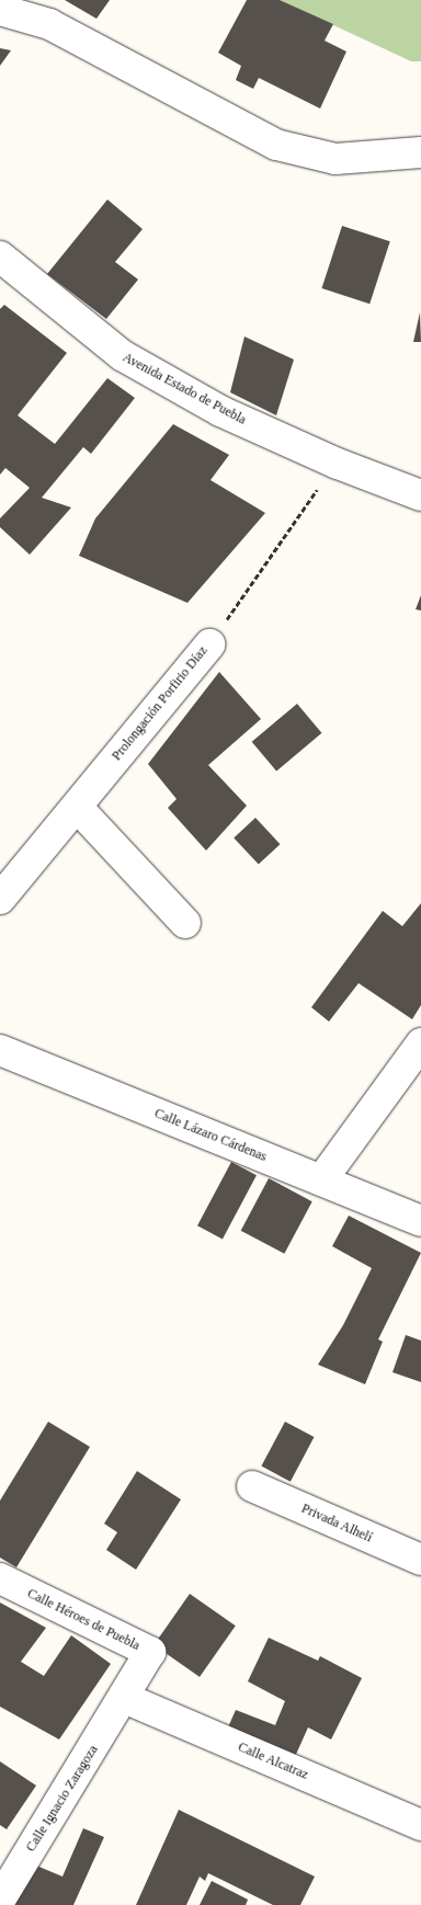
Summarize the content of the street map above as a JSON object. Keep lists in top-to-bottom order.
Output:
{
  "streets": {
    "street": [
      "Avenida Estado de Puebla",
      "Prolongación Porfirio Díaz",
      "Calle Lázaro Cárdenas",
      "Privada Alhelí",
      "Calle Héroes de Puebla",
      "Calle Alcatraz",
      "Calle Ignacio Zaragoza"
    ]
  },
  "crossings": [
    ["Calle Héroes de Puebla", "Calle Alcatraz"],
    ["Calle Héroes de Puebla", "Calle Ignacio Zaragoza"],
    ["Calle Alcatraz", "Calle Ignacio Zaragoza"]
  ]
}
